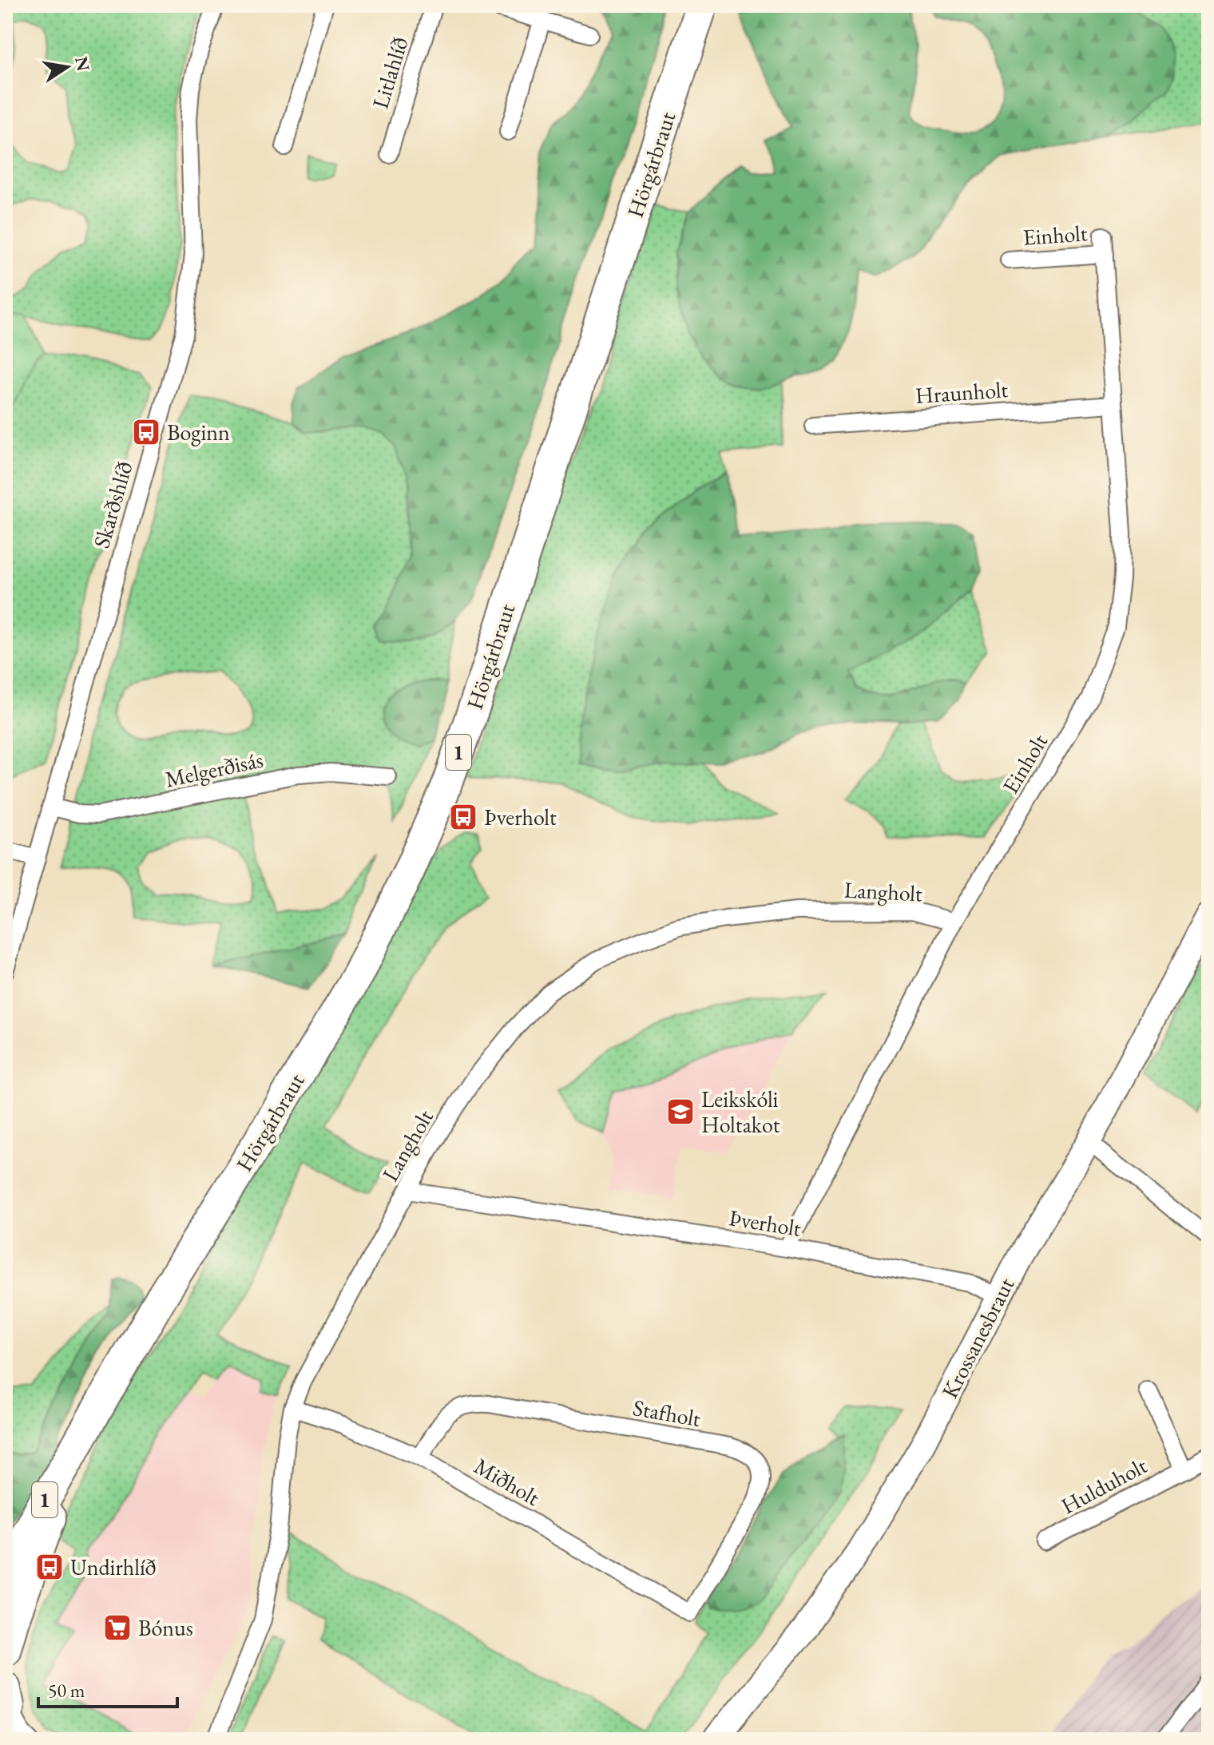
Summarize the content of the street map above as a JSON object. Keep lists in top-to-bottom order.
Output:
{
  "streets": {
    "highway": ["Hörgárbraut", "1"],
    "street": [
      "Litlahlíð",
      "Einholt",
      "Hraunholt",
      "Skarðshlíð",
      "Melgerðisás",
      "Langholt",
      "Þverholt",
      "Krossanesbraut",
      "Stafholt",
      "Miðholt",
      "Hulduholt"
    ]
  },
  "crossings": [
    ["Einholt", "Hraunholt"],
    ["Einholt", "Langholt"],
    ["Einholt", "Þverholt"],
    ["Skarðshlíð", "Melgerðisás"],
    ["Langholt", "Þverholt"],
    ["Langholt", "Miðholt"],
    ["Þverholt", "Krossanesbraut"],
    ["Stafholt", "Miðholt"]
  ],
  "places": {
    "bus stop": ["Boginn", "Þverholt", "Undirhlíð"],
    "school or university": ["Leikskóli Holtakot"],
    "supermarket": ["Bónus"]
  },
  "scale_bar": "50 m",
  "north": "right"
}
